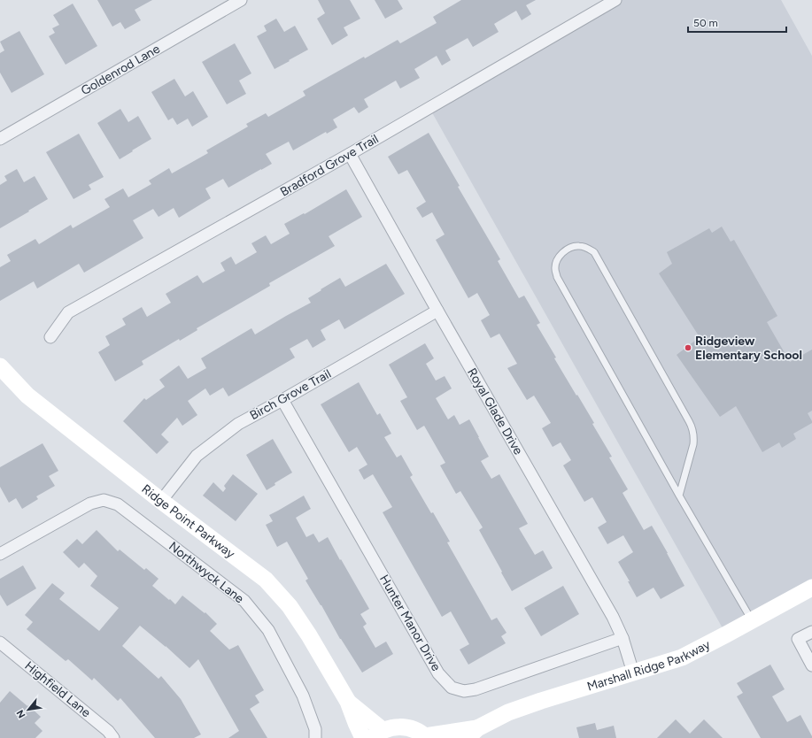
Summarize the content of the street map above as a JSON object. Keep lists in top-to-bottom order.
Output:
{
  "streets": {
    "street": [
      "Goldenrod Lane",
      "Bradford Grove Trail",
      "Birch Grove Trail",
      "Royal Glade Drive",
      "Ridge Point Parkway",
      "Northwyck Lane",
      "Hunter Manor Drive",
      "Marshall Ridge Parkway",
      "Highfield Lane"
    ]
  },
  "crossings": [
    ["Bradford Grove Trail", "Royal Glade Drive"],
    ["Birch Grove Trail", "Royal Glade Drive"],
    ["Birch Grove Trail", "Ridge Point Parkway"],
    ["Birch Grove Trail", "Hunter Manor Drive"],
    ["Royal Glade Drive", "Hunter Manor Drive"],
    ["Royal Glade Drive", "Marshall Ridge Parkway"]
  ],
  "places": ["Ridgeview Elementary School"],
  "scale_bar": "50 m",
  "north": "bottom left"
}
